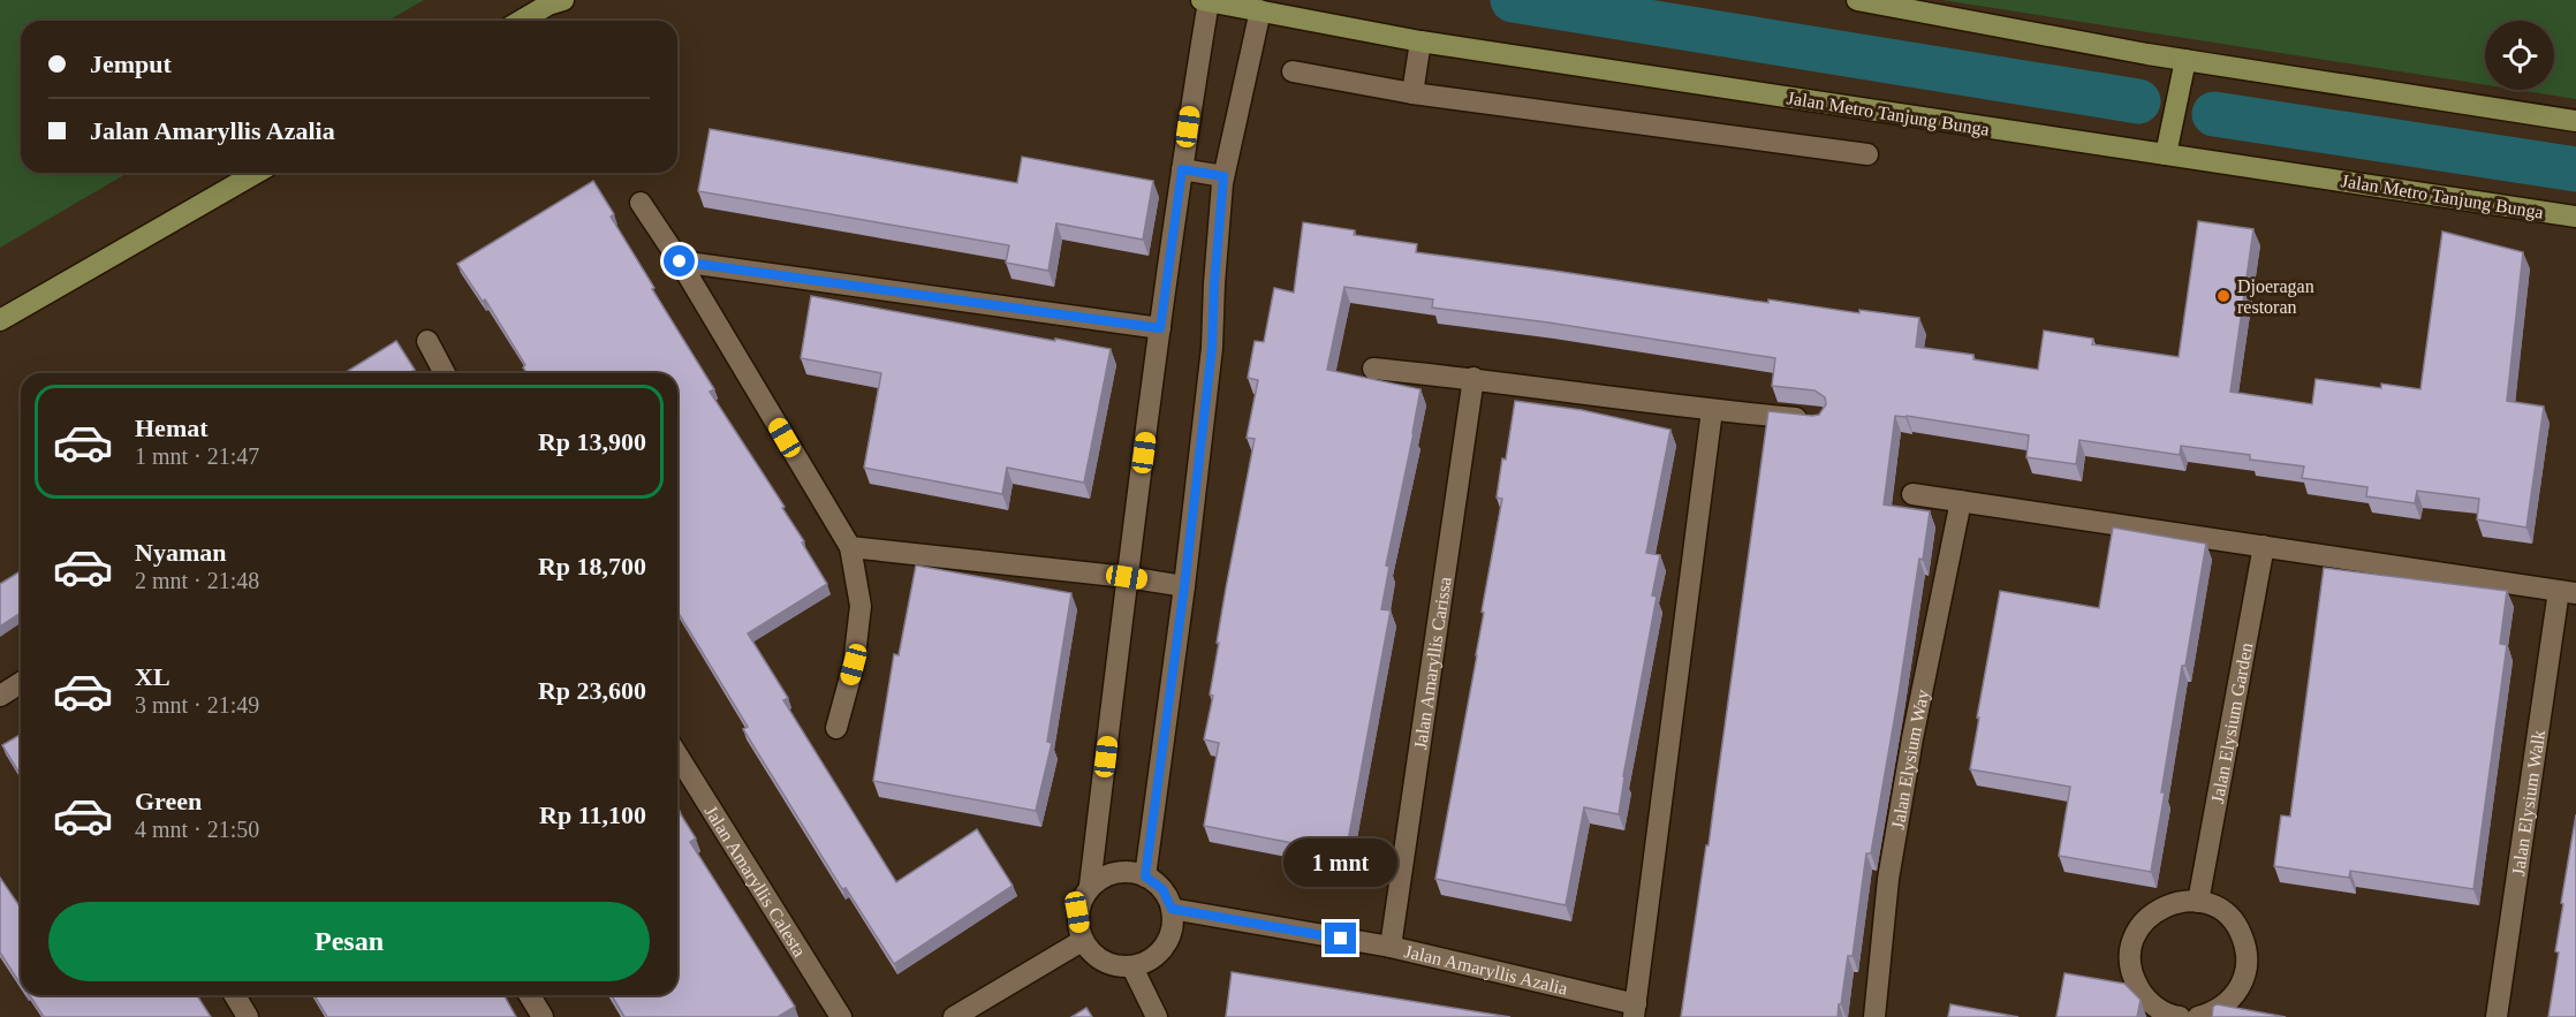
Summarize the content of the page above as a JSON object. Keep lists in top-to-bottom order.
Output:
{
  "streets": {
    "main road": ["Jalan Metro Tanjung Bunga"],
    "street": [
      "Jalan Amaryllis Carissa",
      "Jalan Elysium Garden",
      "Jalan Elysium Way",
      "Jalan Elysium Walk",
      "Jalan Amaryllis Calesta",
      "Jalan Amaryllis Azalia"
    ]
  },
  "crossings": [
    ["Jalan Amaryllis Carissa", "Jalan Amaryllis Azalia"]
  ],
  "places": ["Djoeragan restoran"],
  "page": {
    "banner": ["Jemput", "Jalan Amaryllis Azalia"],
    "list": [
      {
        "name": "Hemat",
        "note": "1 mnt · 21:47",
        "value": "Rp 13,900"
      },
      {
        "name": "Nyaman",
        "note": "2 mnt · 21:48",
        "value": "Rp 18,700"
      },
      {
        "name": "XL",
        "note": "3 mnt · 21:49",
        "value": "Rp 23,600"
      },
      {
        "name": "Green",
        "note": "4 mnt · 21:50",
        "value": "Rp 11,100"
      }
    ],
    "bubble": "1 mnt",
    "buttons": "Pesan"
  }
}
